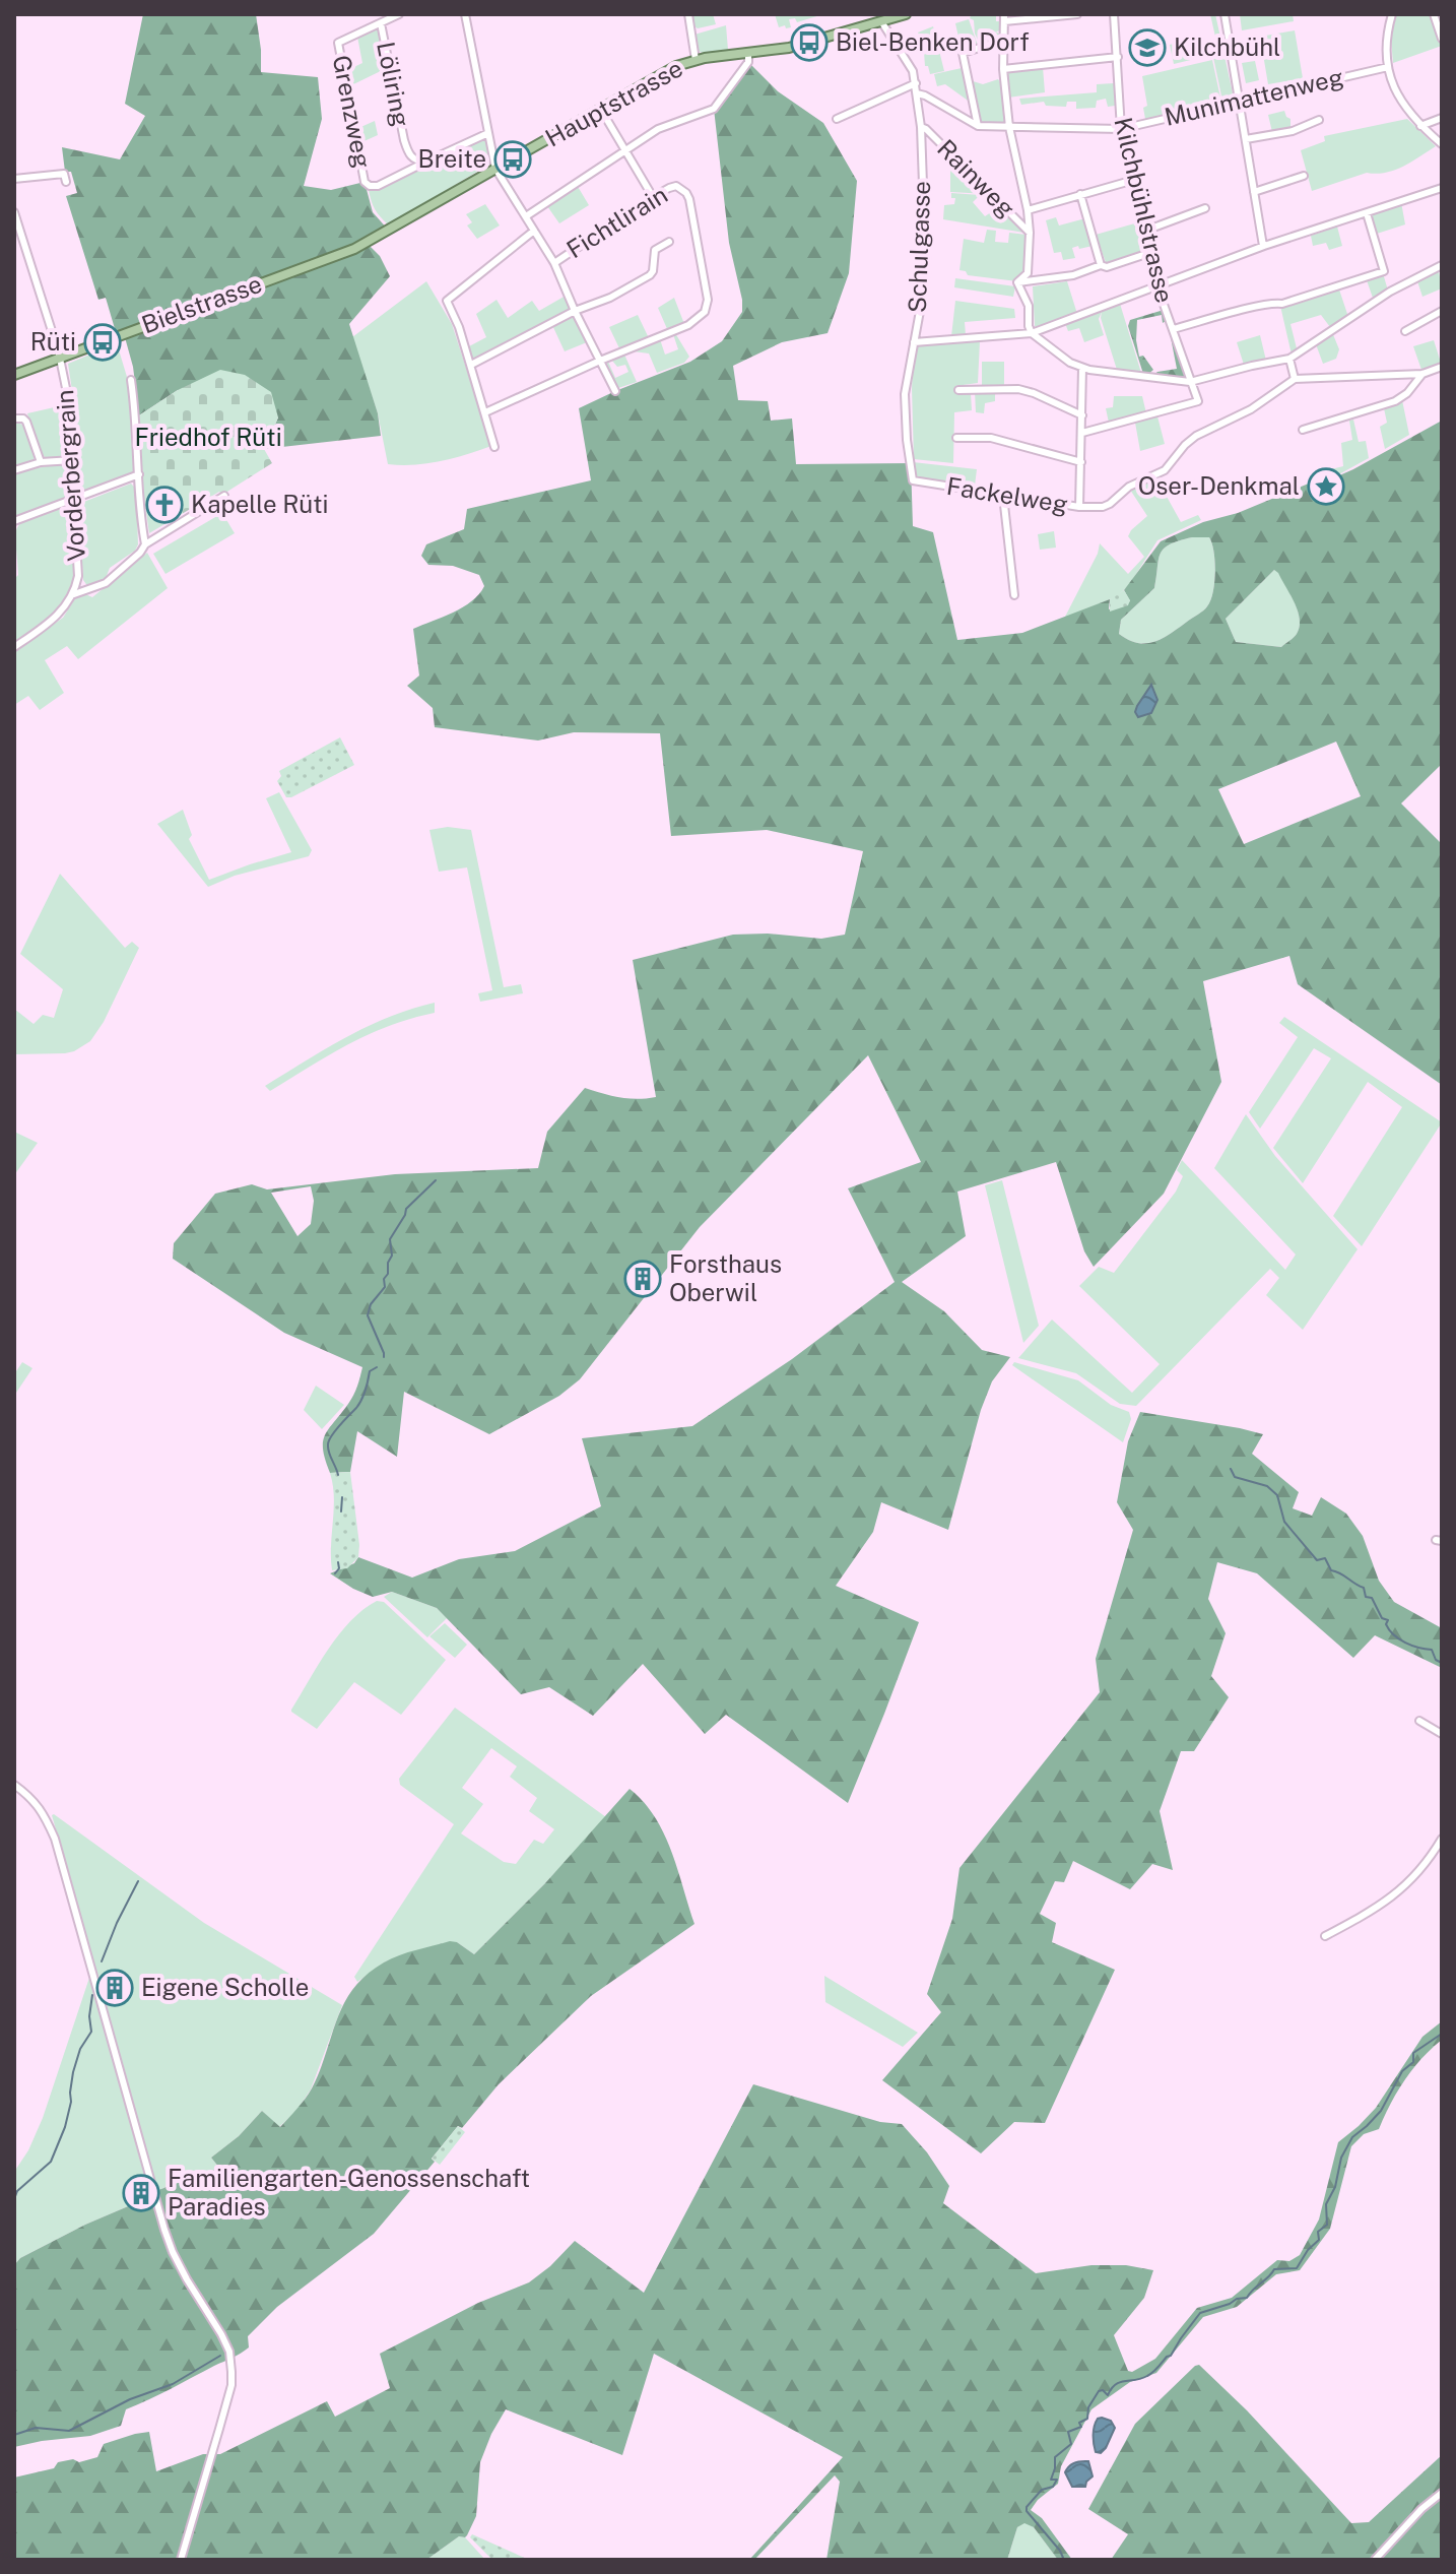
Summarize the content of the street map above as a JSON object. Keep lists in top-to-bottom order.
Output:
{
  "streets": {
    "main road": ["Hauptstrasse", "Bielstrasse"],
    "street": [
      "Löliring",
      "Munimattenweg",
      "Grenzweg",
      "Rainweg",
      "Kilchbühlstrasse",
      "Fichtlirain",
      "Schulgasse",
      "Vorderbergrain",
      "Fackelweg"
    ]
  },
  "crossings": [
    ["Löliring", "Grenzweg"],
    ["Munimattenweg", "Kilchbühlstrasse"],
    ["Hauptstrasse", "Schulgasse"],
    ["Hauptstrasse", "Bielstrasse"],
    ["Rainweg", "Schulgasse"],
    ["Schulgasse", "Fackelweg"],
    ["Bielstrasse", "Vorderbergrain"]
  ],
  "parks": ["Friedhof Rüti"],
  "places": {
    "bus stop": ["Biel-Benken Dorf", "Breite", "Rüti"],
    "school or university": ["Kilchbühl"],
    "place": ["Oser-Denkmal"],
    "church": ["Kapelle Rüti"],
    "building": ["Forsthaus Oberwil", "Eigene Scholle", "Familiengarten-Genossenschaft Paradies"]
  }
}
